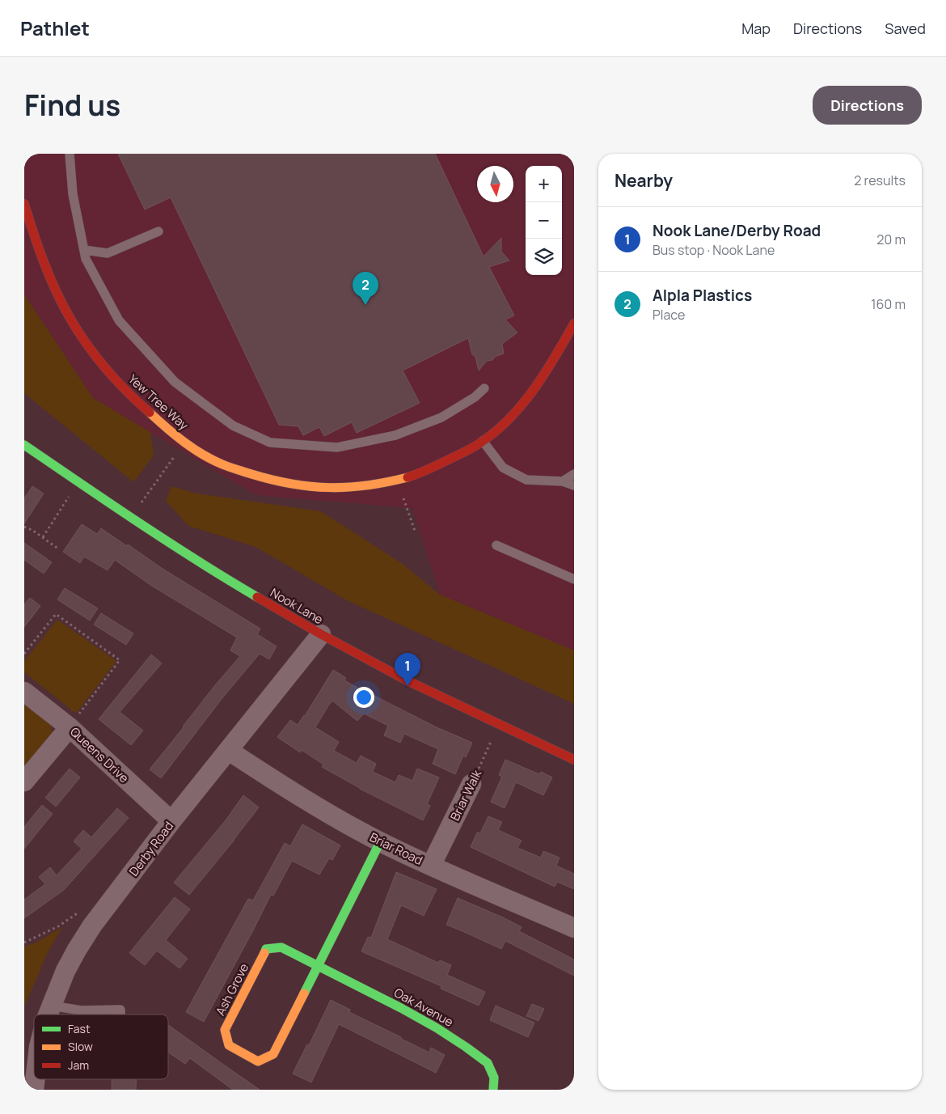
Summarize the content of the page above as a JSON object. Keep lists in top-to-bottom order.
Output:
{
  "streets": {
    "street": [
      "Yew Tree Way",
      "Nook Lane",
      "Queens Drive",
      "Briar Walk",
      "Derby Road",
      "Briar Road",
      "Ash Grove",
      "Oak Avenue"
    ]
  },
  "crossings": [
    ["Nook Lane", "Briar Walk"],
    ["Nook Lane", "Derby Road"],
    ["Queens Drive", "Derby Road"],
    ["Briar Walk", "Briar Road"],
    ["Derby Road", "Briar Road"],
    ["Briar Road", "Ash Grove"],
    ["Ash Grove", "Oak Avenue"]
  ],
  "legend": ["Fast", "Slow", "Jam"],
  "north": "bottom",
  "page": {
    "header": "Pathlet",
    "nav": ["Map", "Directions", "Saved"],
    "title": "Find us",
    "buttons": "Directions",
    "heading": ["Nearby", "2 results"],
    "map_buttons": ["+", "−"],
    "list": [
      {
        "mark": "1",
        "name": "Nook Lane/Derby Road",
        "note": "Bus stop · Nook Lane",
        "value": "20 m"
      },
      {
        "mark": "2",
        "name": "Alpla Plastics",
        "note": "Place",
        "value": "160 m"
      }
    ],
    "pins": ["2", "1"]
  }
}
